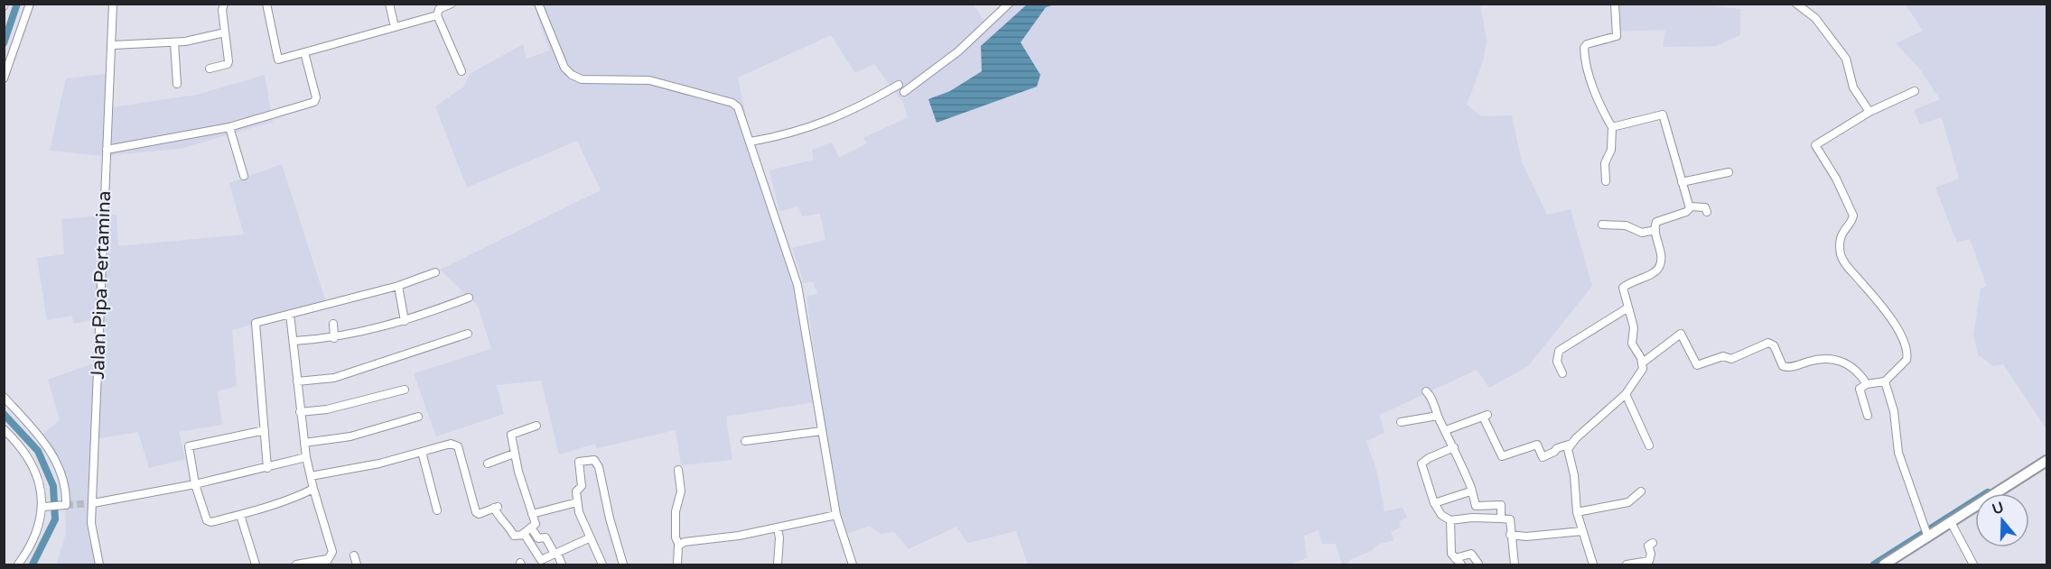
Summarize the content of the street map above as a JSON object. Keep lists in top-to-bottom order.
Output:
{
  "streets": {
    "street": ["Jalan Pipa Pertamina"]
  },
  "north": "top"
}
